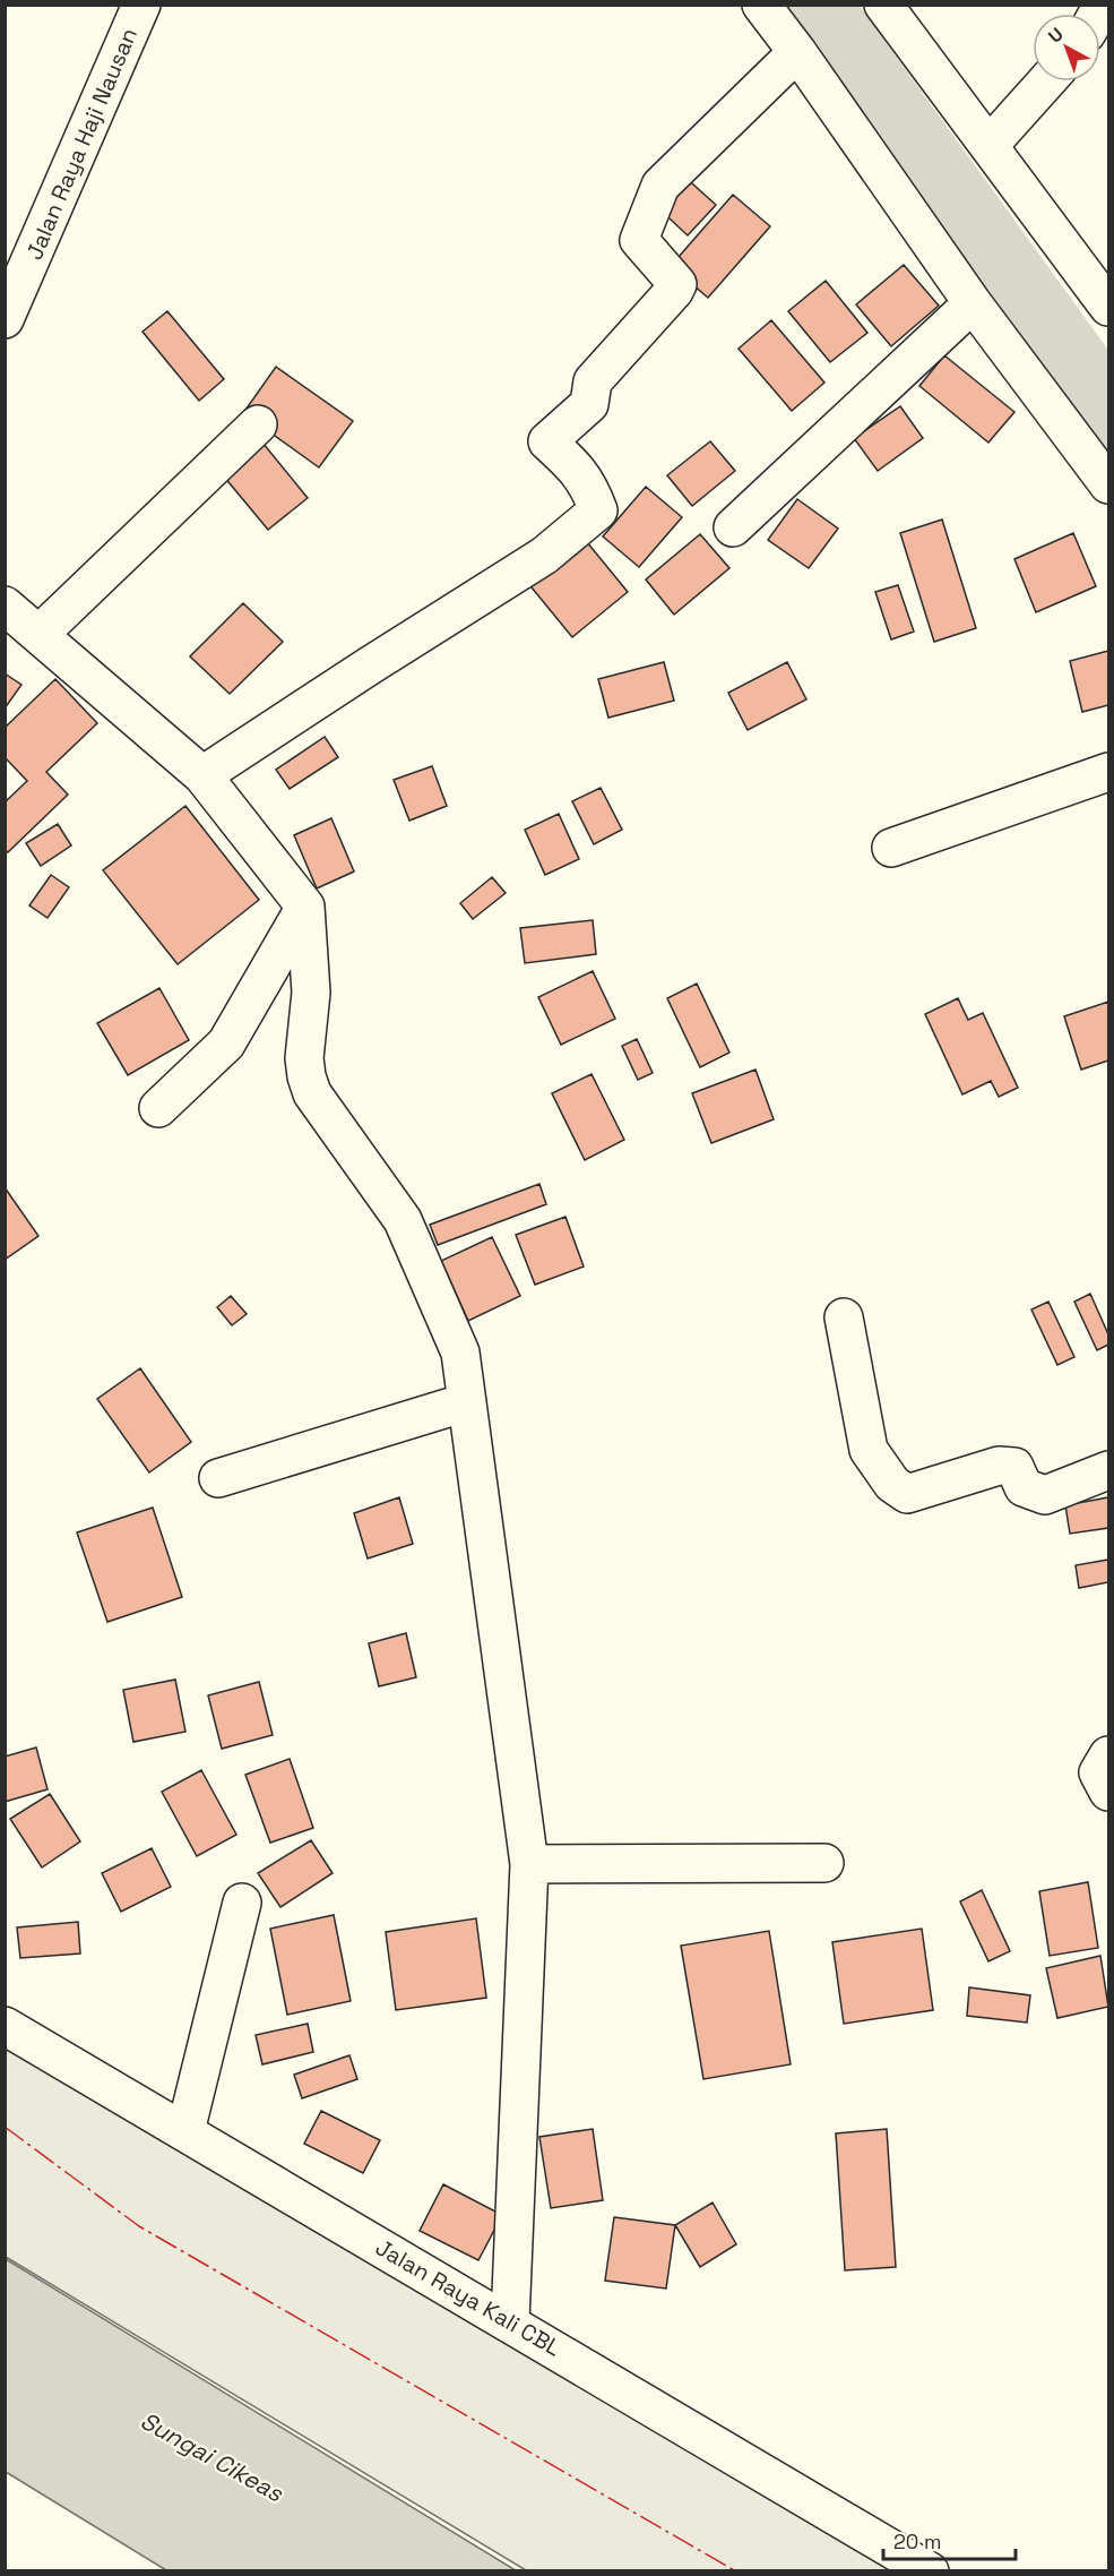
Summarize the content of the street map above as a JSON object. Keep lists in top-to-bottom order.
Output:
{
  "streets": {
    "street": ["Jalan Raya Haji Nausan", "Jalan Raya Kali CBL"]
  },
  "water": ["Sungai Cikeas"],
  "scale_bar": "20 m",
  "north": "top left"
}
